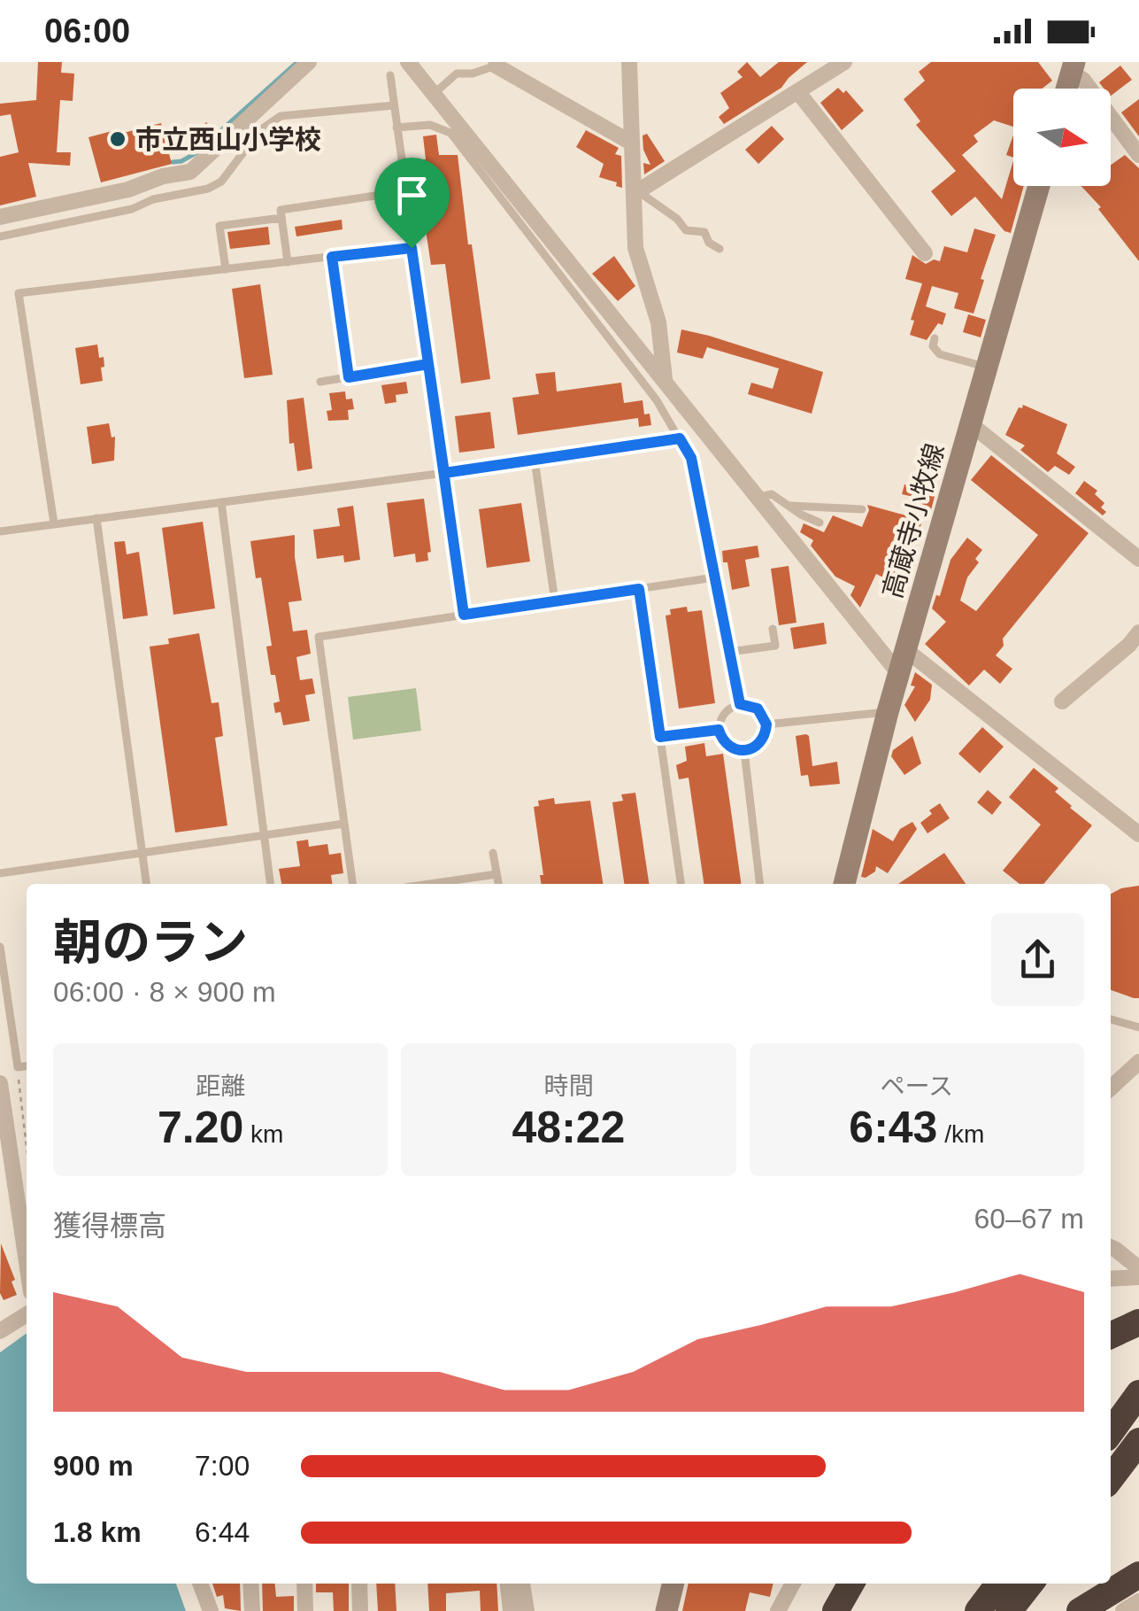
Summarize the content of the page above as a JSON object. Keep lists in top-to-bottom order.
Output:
{
  "streets": {
    "main road": ["高蔵寺小牧線"]
  },
  "places": ["市立西山小学校"],
  "north": "right",
  "page": {
    "status": "06:00",
    "heading": ["朝のラン", "06:00 · 8 × 900 m"],
    "stats": [
      ["距離", "7.20 km"],
      ["時間", "48:22"],
      ["ペース", "6:43 /km"]
    ],
    "chart": ["獲得標高", "60–67 m"],
    "list": [
      {
        "name": "900 m",
        "note": "7:00"
      },
      {
        "name": "1.8 km",
        "note": "6:44"
      }
    ]
  }
}
